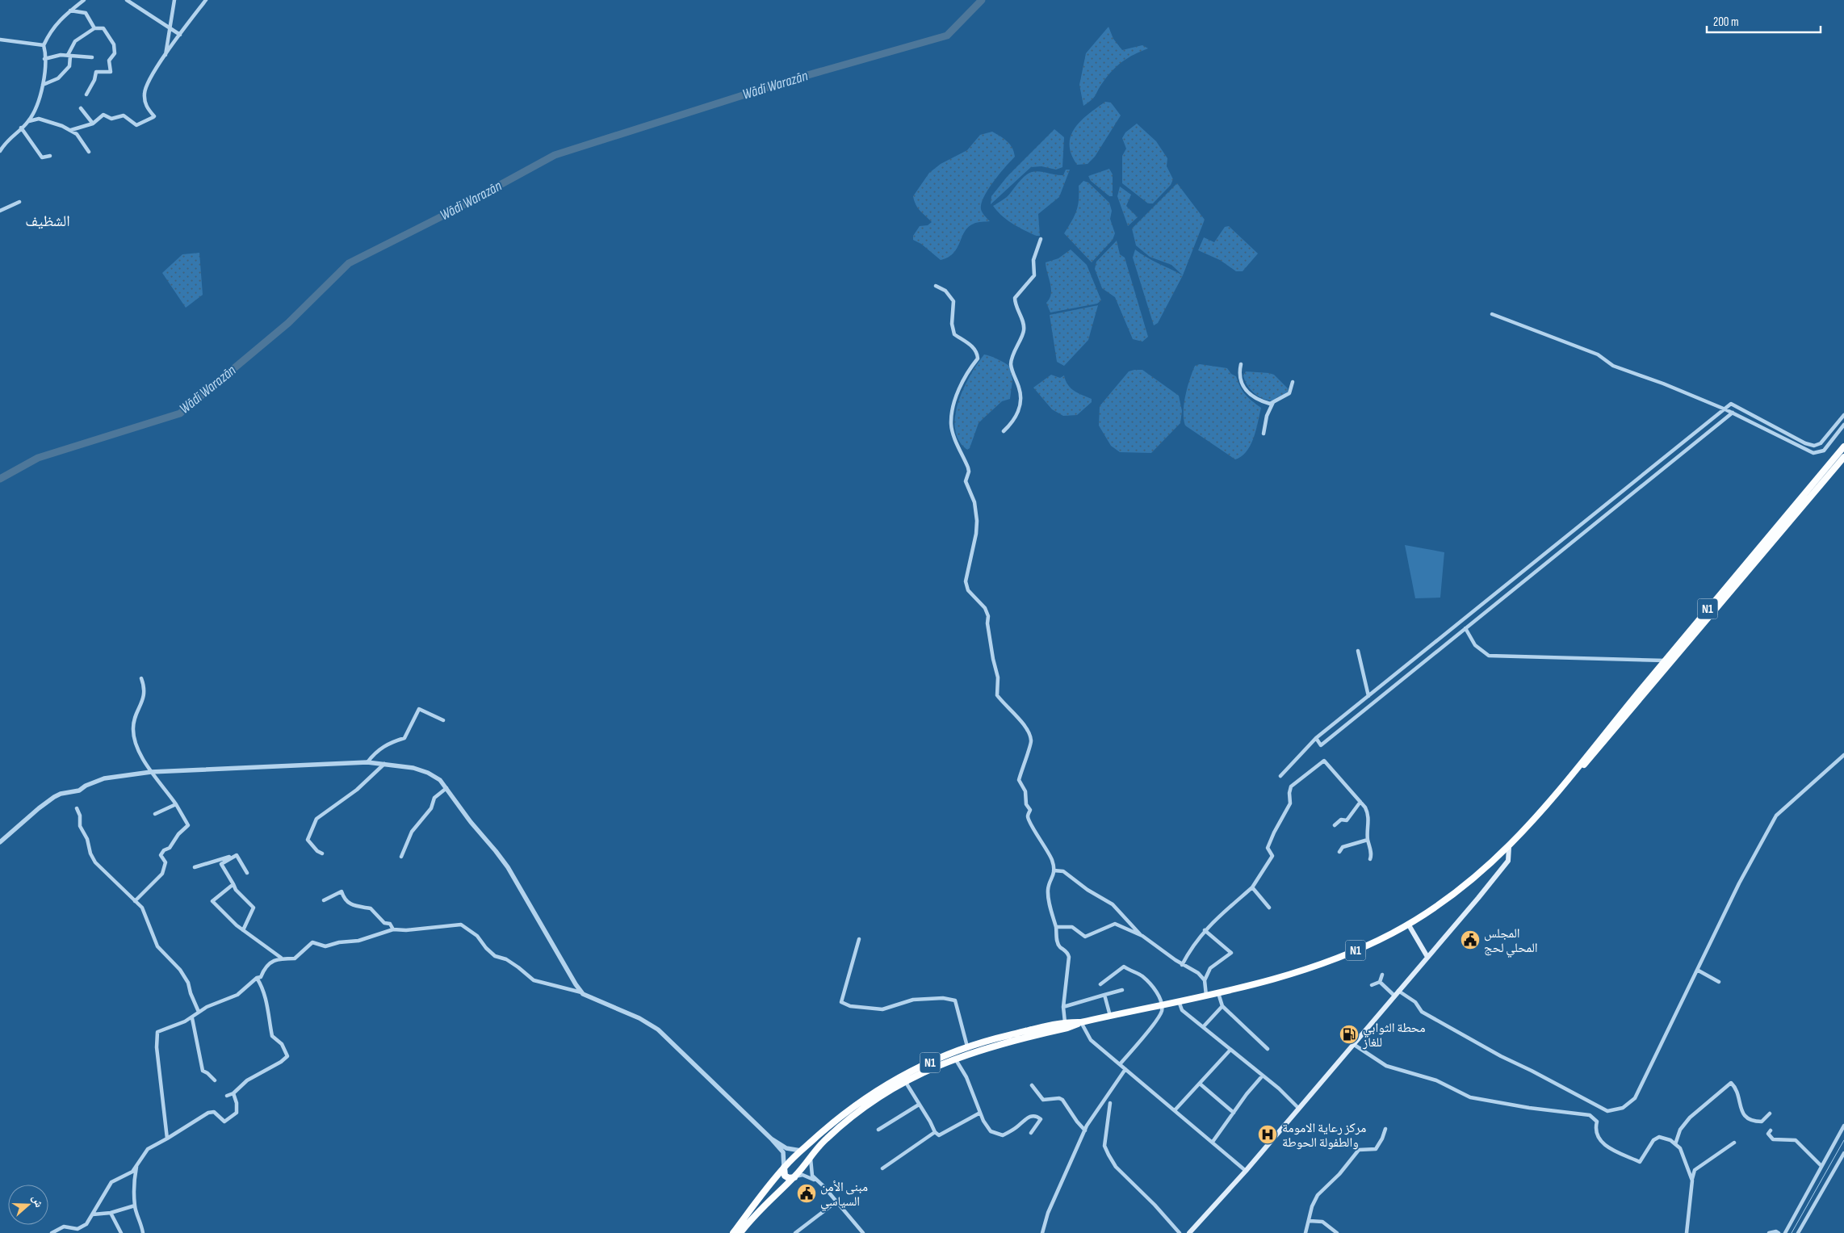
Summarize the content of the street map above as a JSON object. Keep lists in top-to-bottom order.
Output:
{
  "streets": {
    "highway": ["N1"]
  },
  "districts": ["الشظيف"],
  "water": ["Wādī Warazān"],
  "places": {
    "public building": ["المجلس المحلي لحج", "مبنى الأمن السياسي"],
    "fuel station": ["محطة الثوابي للغاز"],
    "hospital": ["مركز رعاية الامومة والطفولة الحوطة"]
  },
  "scale_bar": "200 m",
  "north": "right"
}
